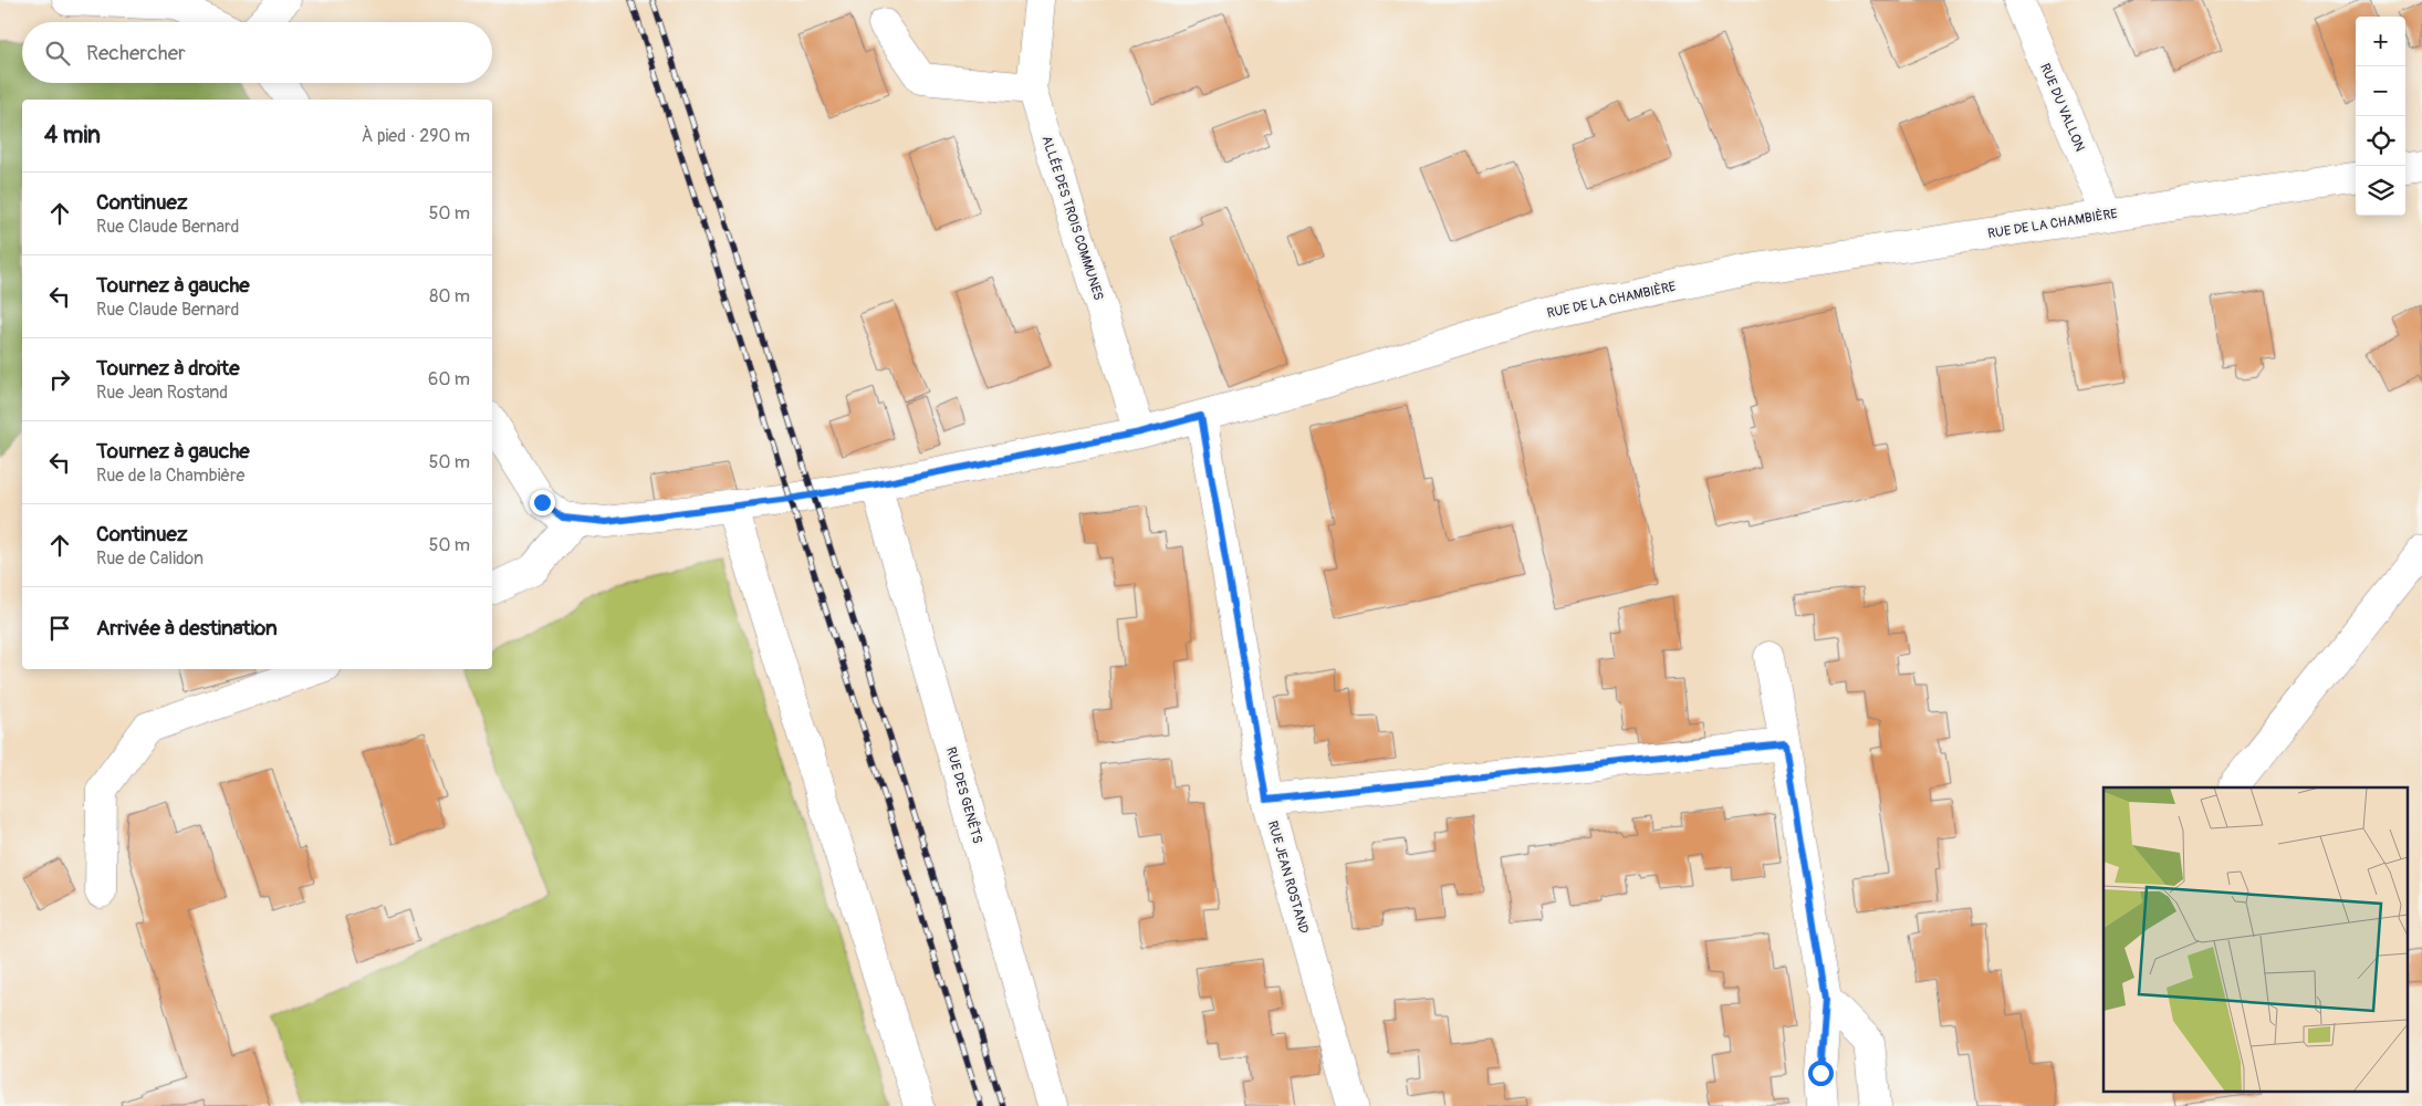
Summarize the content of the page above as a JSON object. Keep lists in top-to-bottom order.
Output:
{
  "streets": {
    "street": [
      "RUE DU VALLON",
      "ALLÉE DES TROIS COMMUNES",
      "RUE DE LA CHAMBIÈRE",
      "RUE DES GENÊTS",
      "RUE JEAN ROSTAND"
    ]
  },
  "crossings": [
    ["RUE DU VALLON", "RUE DE LA CHAMBIÈRE"],
    ["ALLÉE DES TROIS COMMUNES", "RUE DE LA CHAMBIÈRE"],
    ["RUE DE LA CHAMBIÈRE", "RUE DES GENÊTS"],
    ["RUE DE LA CHAMBIÈRE", "RUE JEAN ROSTAND"]
  ],
  "page": {
    "map_buttons": ["+", "−"],
    "search": "Rechercher",
    "heading": ["4 min", "À pied · 290 m"],
    "list": [
      ["Continuez", "Rue Claude Bernard", "50 m"],
      ["Tournez à gauche", "Rue Claude Bernard", "80 m"],
      ["Tournez à droite", "Rue Jean Rostand", "60 m"],
      ["Tournez à gauche", "Rue de la Chambière", "50 m"],
      ["Continuez", "Rue de Calidon", "50 m"],
      "Arrivée à destination"
    ]
  }
}
